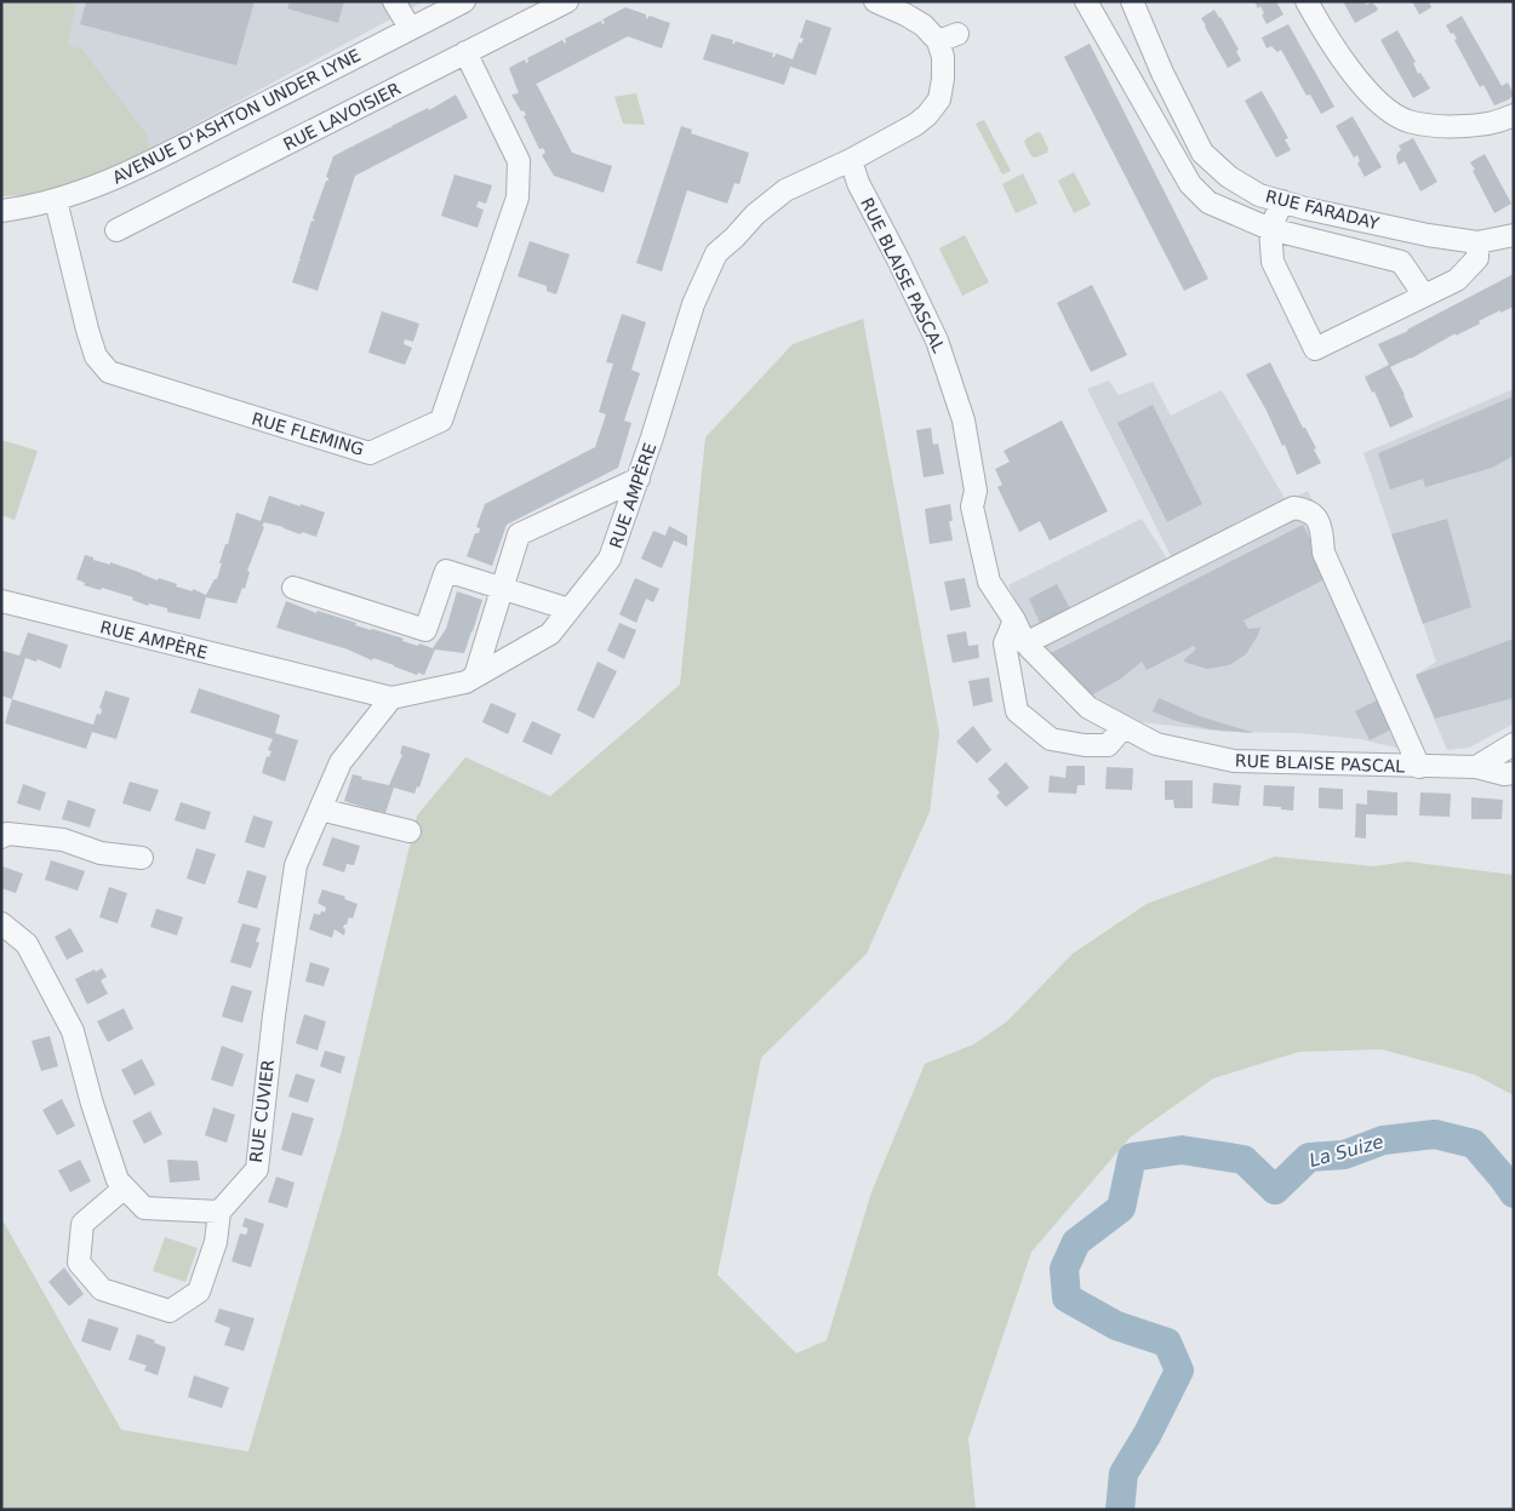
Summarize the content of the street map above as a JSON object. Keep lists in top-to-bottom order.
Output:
{
  "streets": {
    "street": [
      "AVENUE D'ASHTON UNDER LYNE",
      "RUE LAVOISIER",
      "RUE FARADAY",
      "RUE BLAISE PASCAL",
      "RUE FLEMING",
      "RUE AMPÈRE",
      "RUE CUVIER"
    ]
  },
  "crossings": [
    ["AVENUE D'ASHTON UNDER LYNE", "RUE FLEMING"],
    ["RUE LAVOISIER", "RUE FLEMING"],
    ["RUE BLAISE PASCAL", "RUE AMPÈRE"],
    ["RUE AMPÈRE", "RUE CUVIER"]
  ],
  "water": ["La Suize"]
}
